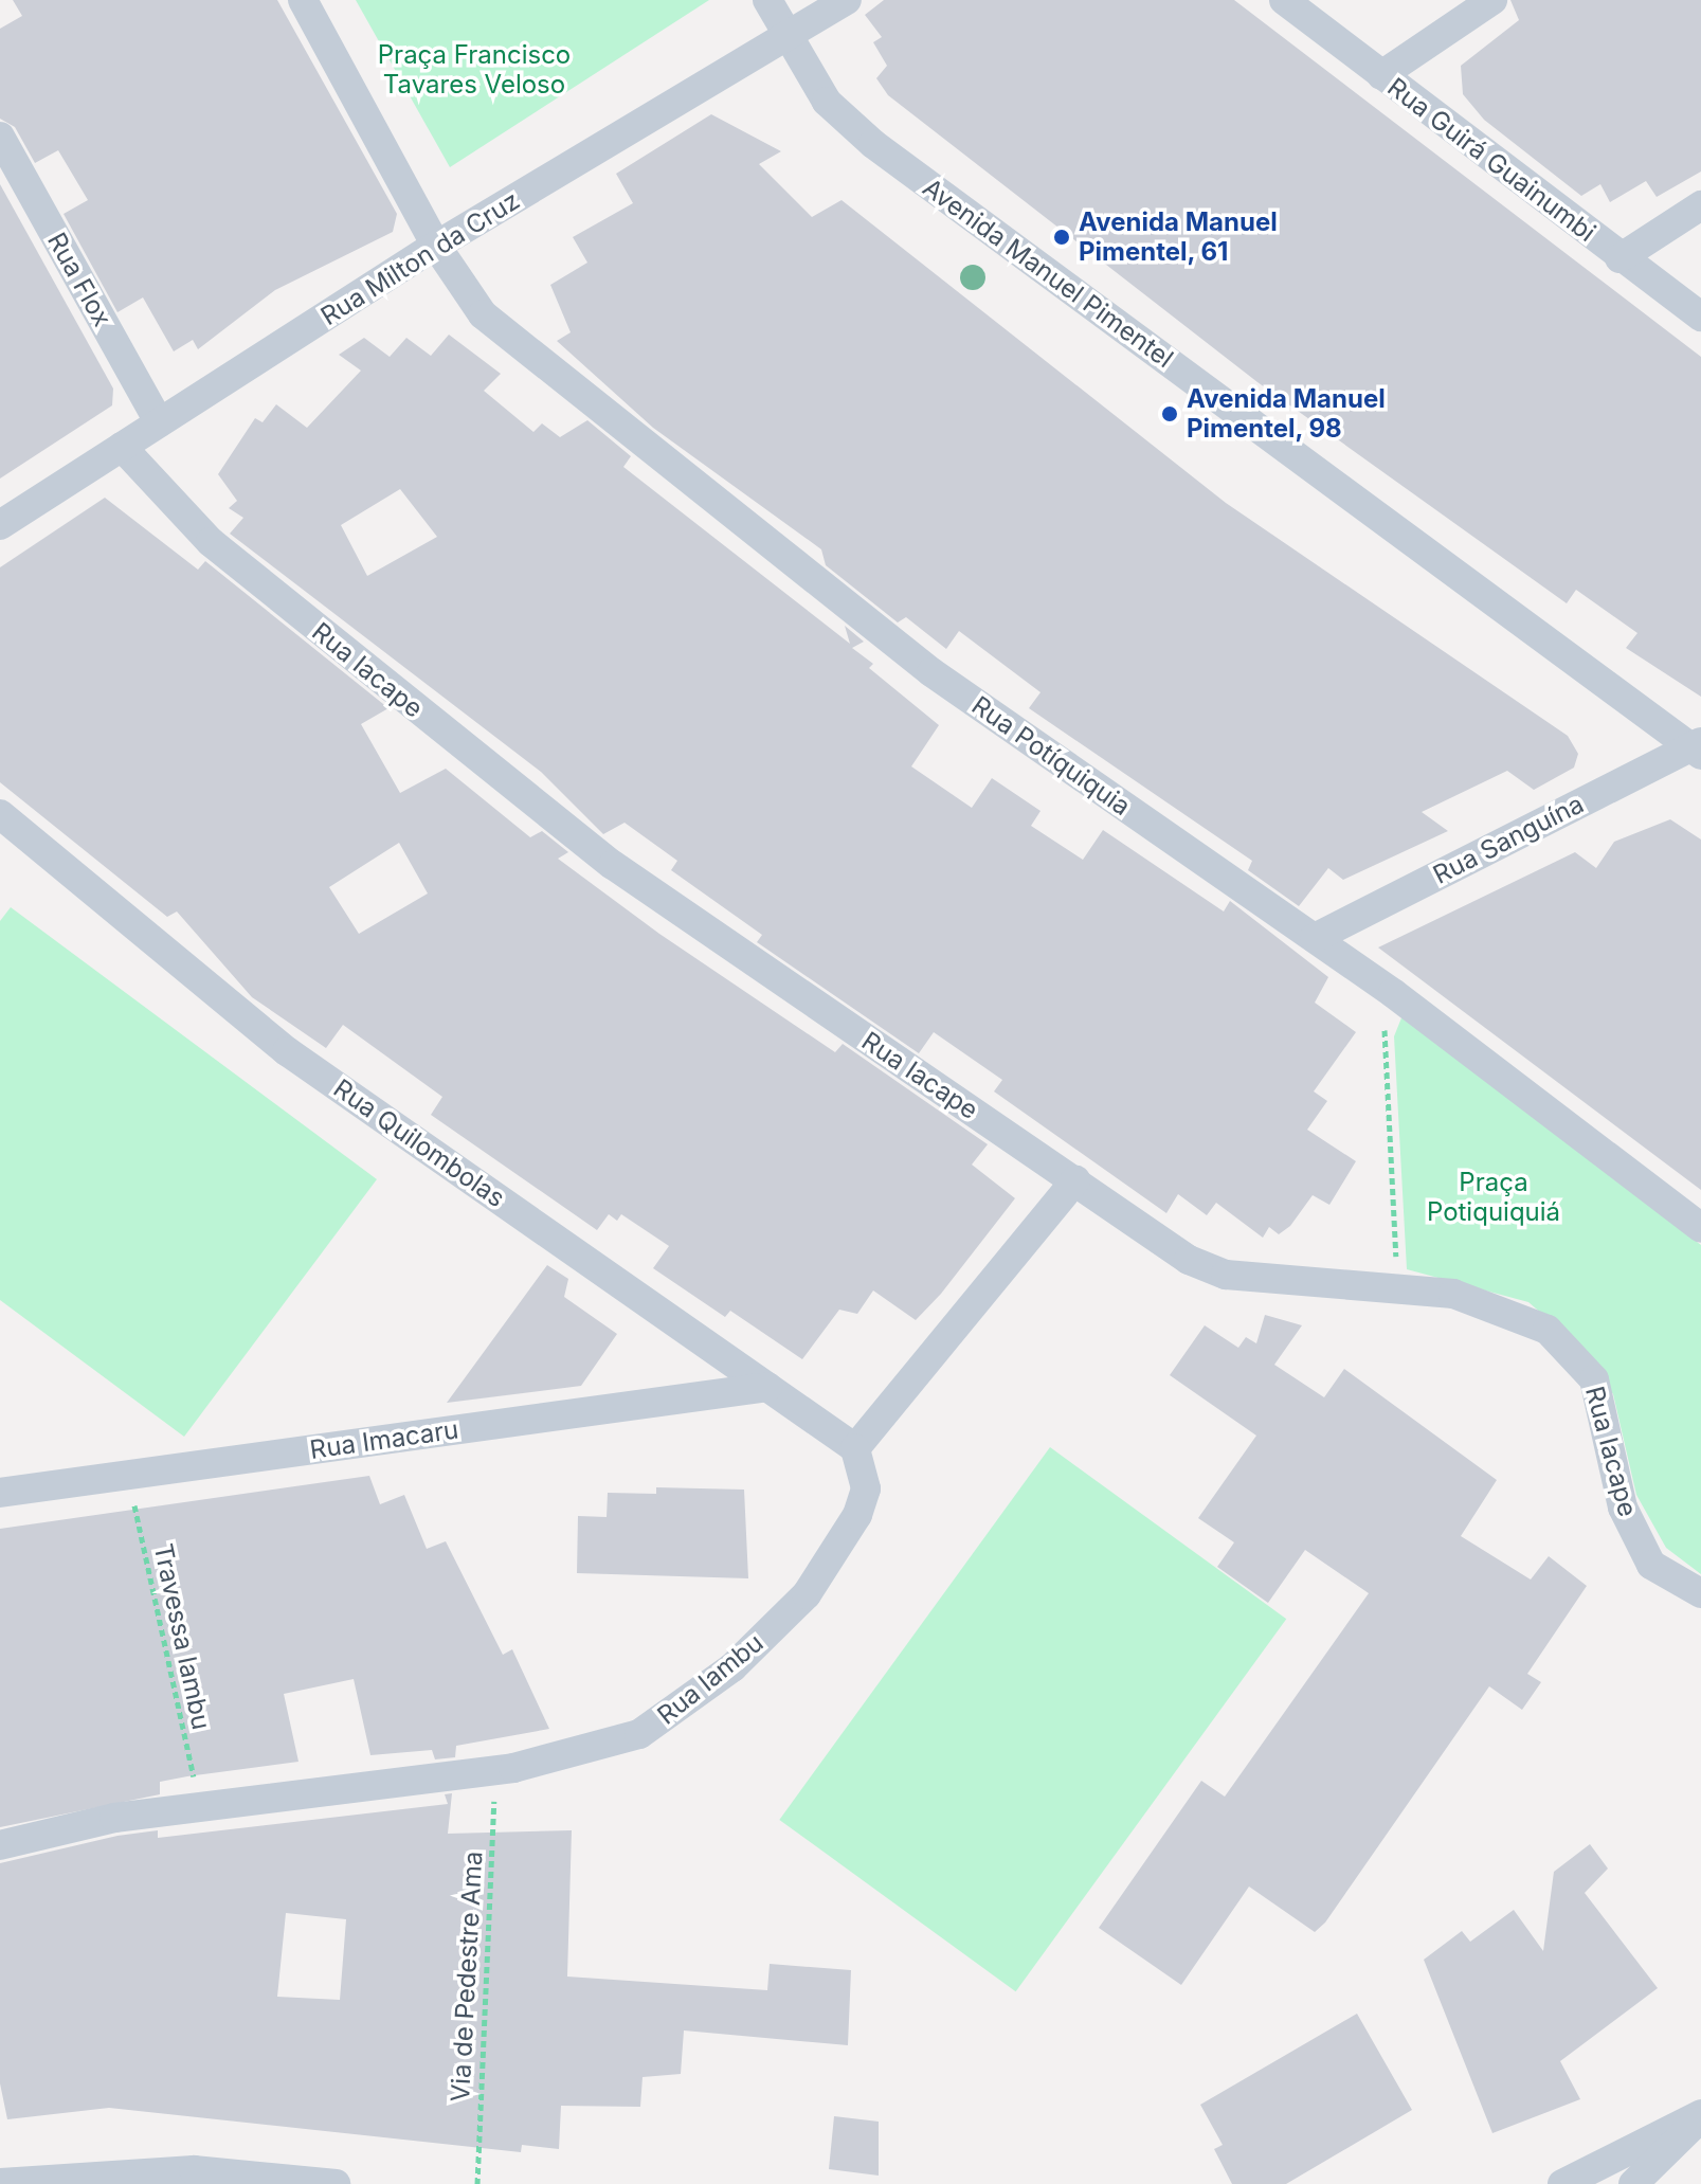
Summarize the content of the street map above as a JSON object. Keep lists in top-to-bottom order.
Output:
{
  "streets": {
    "street": [
      "Rua Guirá Guainumbi",
      "Rua Milton da Cruz",
      "Avenida Manuel Pimentel",
      "Rua Flox",
      "Rua Iacape",
      "Rua Potíquiquia",
      "Rua Sanguína",
      "Rua Quilombolas",
      "Rua Imacaru",
      "Rua Iambu"
    ],
    "path": ["Travessa Iambu", "Via de Pedestre Ama"]
  },
  "crossings": [
    ["Rua Milton da Cruz", "Avenida Manuel Pimentel"],
    ["Rua Milton da Cruz", "Rua Flox"],
    ["Rua Milton da Cruz", "Rua Iacape"],
    ["Rua Milton da Cruz", "Rua Potíquiquia"],
    ["Avenida Manuel Pimentel", "Rua Sanguína"],
    ["Rua Potíquiquia", "Rua Sanguína"],
    ["Rua Quilombolas", "Rua Imacaru"],
    ["Rua Quilombolas", "Rua Iambu"],
    ["Rua Imacaru", "Travessa Iambu"],
    ["Travessa Iambu", "Rua Iambu"],
    ["Rua Iambu", "Via de Pedestre Ama"]
  ],
  "parks": ["Praça Francisco Tavares Veloso", "Praça Potiquiquiá"],
  "places": ["Avenida Manuel Pimentel, 61", "Avenida Manuel Pimentel, 98"]
}
